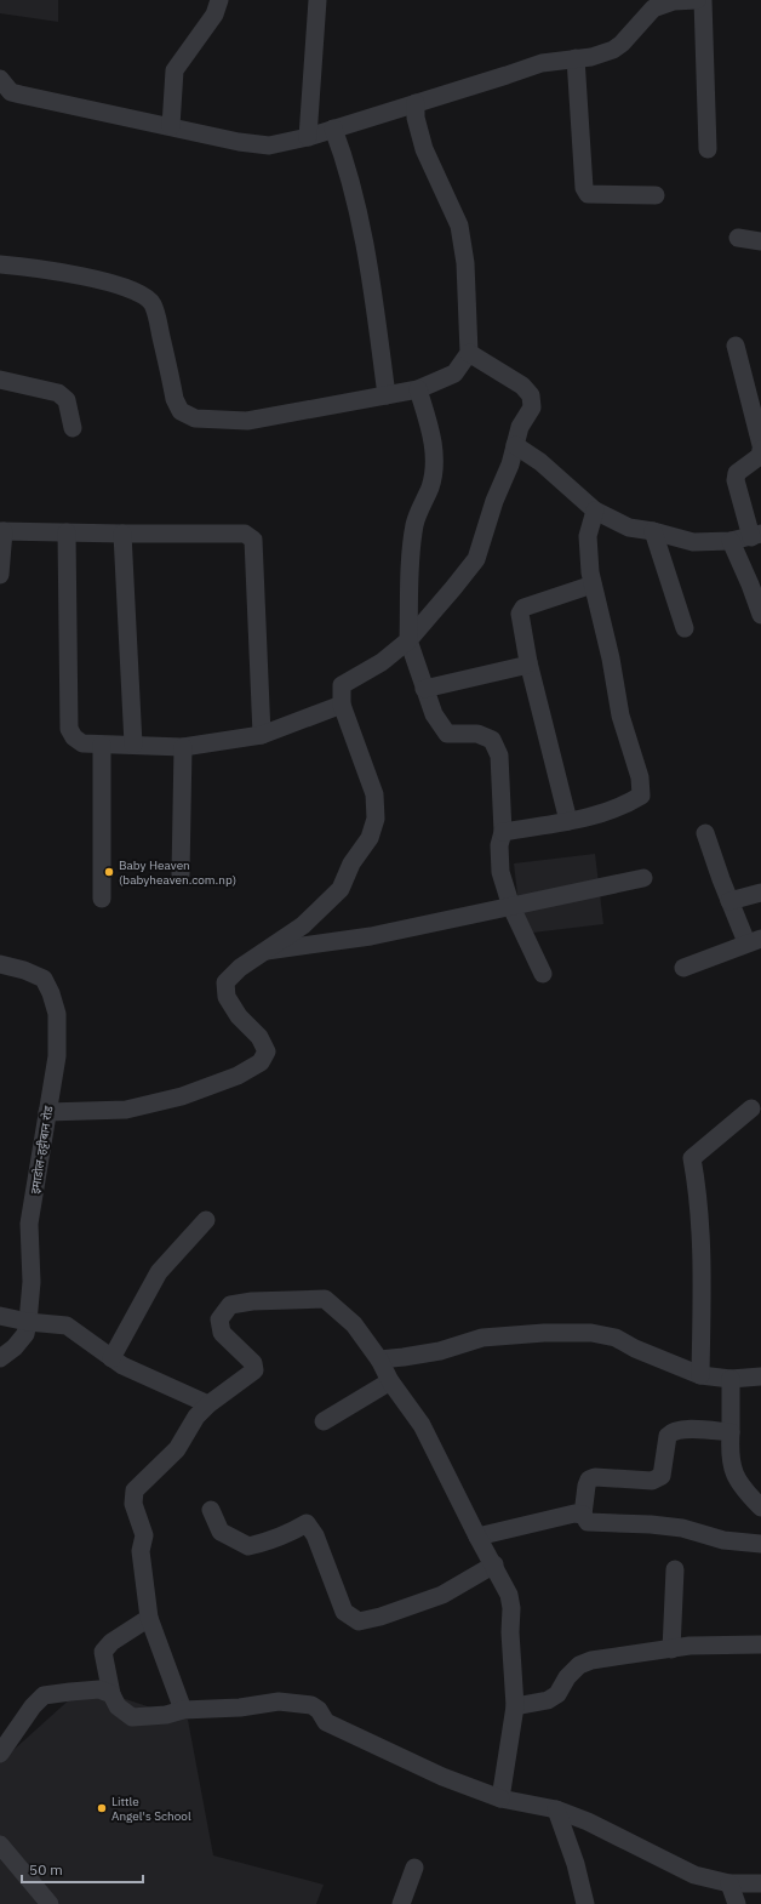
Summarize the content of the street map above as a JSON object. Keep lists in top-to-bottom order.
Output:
{
  "streets": {
    "street": ["इमाडोल-हट्टीबान रोड"]
  },
  "places": ["Baby Heaven (babyheaven.com.np)", "Little Angel's School"],
  "scale_bar": "50 m"
}
